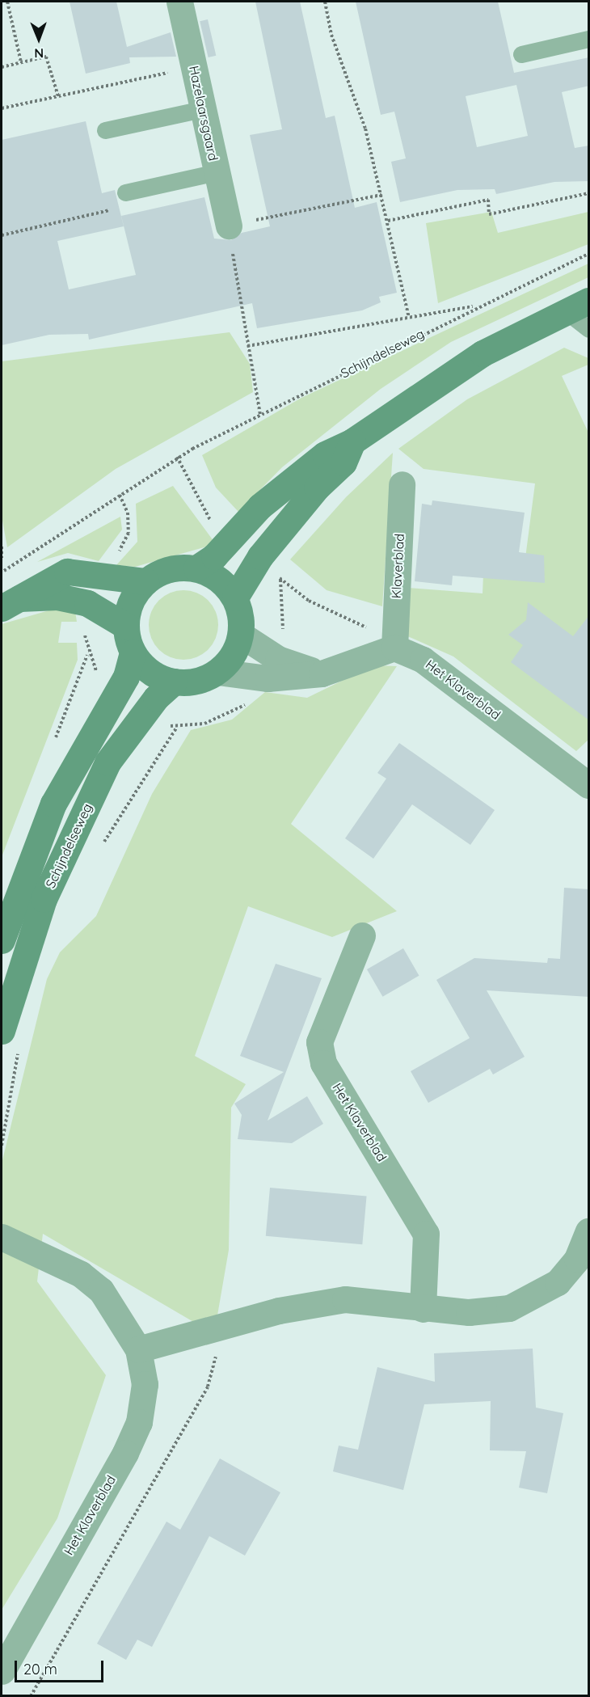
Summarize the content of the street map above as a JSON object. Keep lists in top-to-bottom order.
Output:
{
  "streets": {
    "main road": ["Schijndelseweg"],
    "street": ["Hazelaarsgaard", "Klaverblad", "Het Klaverblad"]
  },
  "crossings": [
    ["Klaverblad", "Het Klaverblad"]
  ],
  "scale_bar": "20 m",
  "north": "bottom"
}
